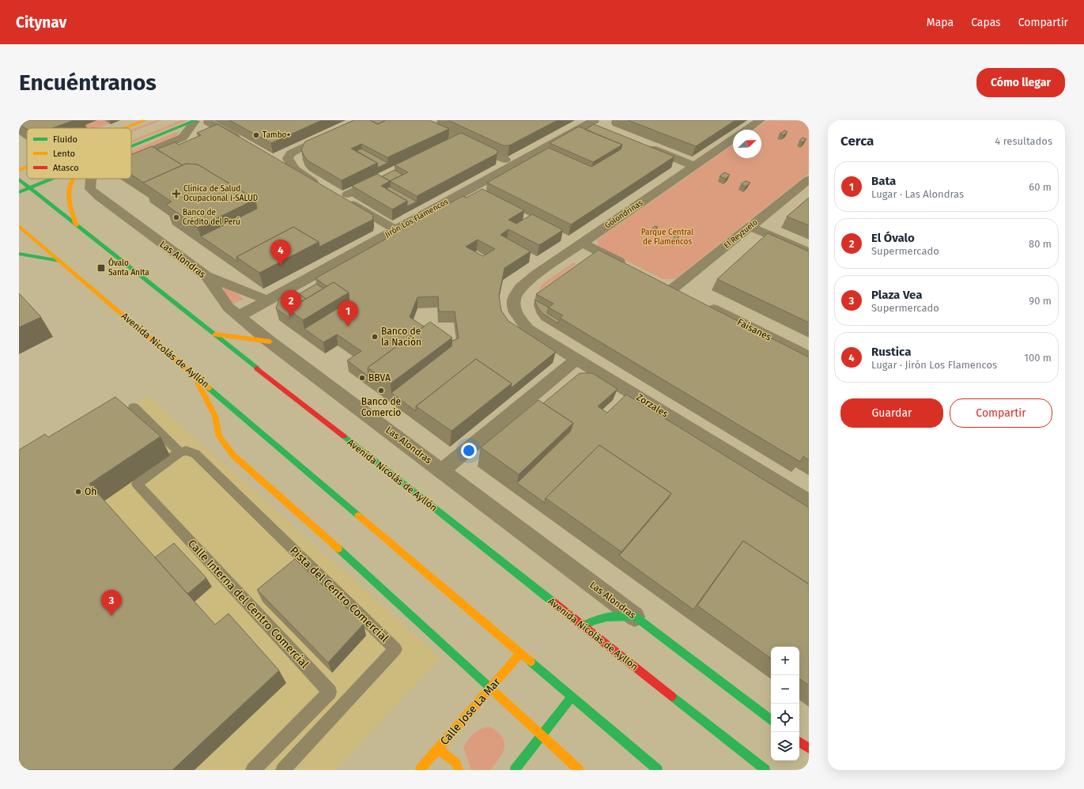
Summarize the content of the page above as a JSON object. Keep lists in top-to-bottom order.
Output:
{
  "streets": {
    "main road": ["Las Alondras", "Avenida Nicolás de Ayllón", "Calle Jose La Mar"],
    "street": [
      "Golondrinas",
      "Jirón Los Flamencos",
      "El Reyzuelo",
      "Faisanes",
      "Zorzales"
    ],
    "lane": ["Pista del Centro Comercial", "Calle Interna del Centro Comercial"]
  },
  "crossings": [
    ["Golondrinas", "Zorzales"],
    ["Jirón Los Flamencos", "Las Alondras"],
    ["Avenida Nicolás de Ayllón", "Calle Jose La Mar"],
    ["Pista del Centro Comercial", "Calle Interna del Centro Comercial"]
  ],
  "parks": ["Parque Central de Flamencos"],
  "places": {
    "other": [
      "Tambo+",
      "Banco de Crédito del Perú",
      "Banco de la Nación",
      "BBVA",
      "Banco de Comercio",
      "Oh"
    ],
    "health": ["Clínica de Salud Ocupacional i-SALUD"],
    "transit": ["Óvalo Santa Anita"]
  },
  "legend": ["Fluido", "Lento", "Atasco"],
  "north": "top right",
  "page": {
    "header": "Citynav",
    "nav": ["Mapa", "Capas", "Compartir"],
    "buttons": [
      "Cómo llegar",
      ["Guardar", "Compartir"]
    ],
    "title": "Encuéntranos",
    "heading": ["Cerca", "4 resultados"],
    "list": [
      {
        "mark": "1",
        "name": "Bata",
        "note": "Lugar · Las Alondras",
        "value": "60 m"
      },
      {
        "mark": "2",
        "name": "El Óvalo",
        "note": "Supermercado",
        "value": "80 m"
      },
      {
        "mark": "3",
        "name": "Plaza Vea",
        "note": "Supermercado",
        "value": "90 m"
      },
      {
        "mark": "4",
        "name": "Rustica",
        "note": "Lugar · Jirón Los Flamencos",
        "value": "100 m"
      }
    ],
    "pins": [
      "4",
      "2",
      "1",
      "3"
    ],
    "map_buttons": ["+", "−"]
  }
}
